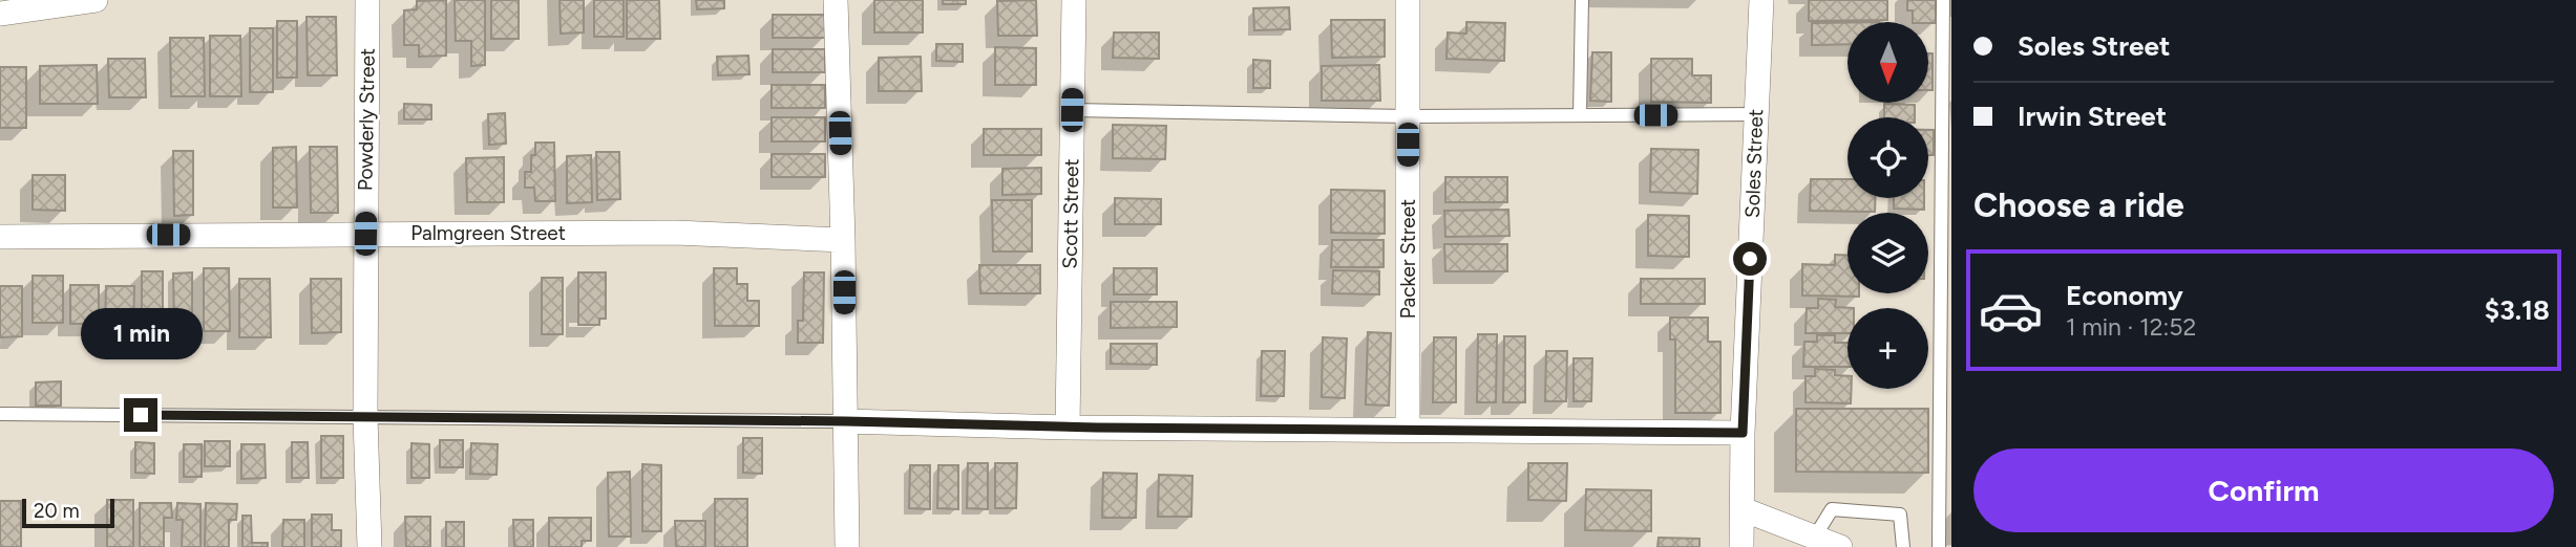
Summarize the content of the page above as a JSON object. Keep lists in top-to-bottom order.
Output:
{
  "streets": {
    "street": [
      "Powderly Street",
      "Soles Street",
      "Scott Street",
      "Palmgreen Street",
      "Packer Street"
    ]
  },
  "crossings": [
    ["Powderly Street", "Palmgreen Street"]
  ],
  "scale_bar": "20 m",
  "north": "bottom",
  "page": {
    "banner": ["Soles Street", "Irwin Street"],
    "map_buttons": "+",
    "heading": "Choose a ride",
    "list": [
      {
        "name": "Economy",
        "note": "1 min · 12:52",
        "value": "$3.18"
      }
    ],
    "bubble": "1 min",
    "buttons": "Confirm",
    "scale": "20 m"
  }
}
